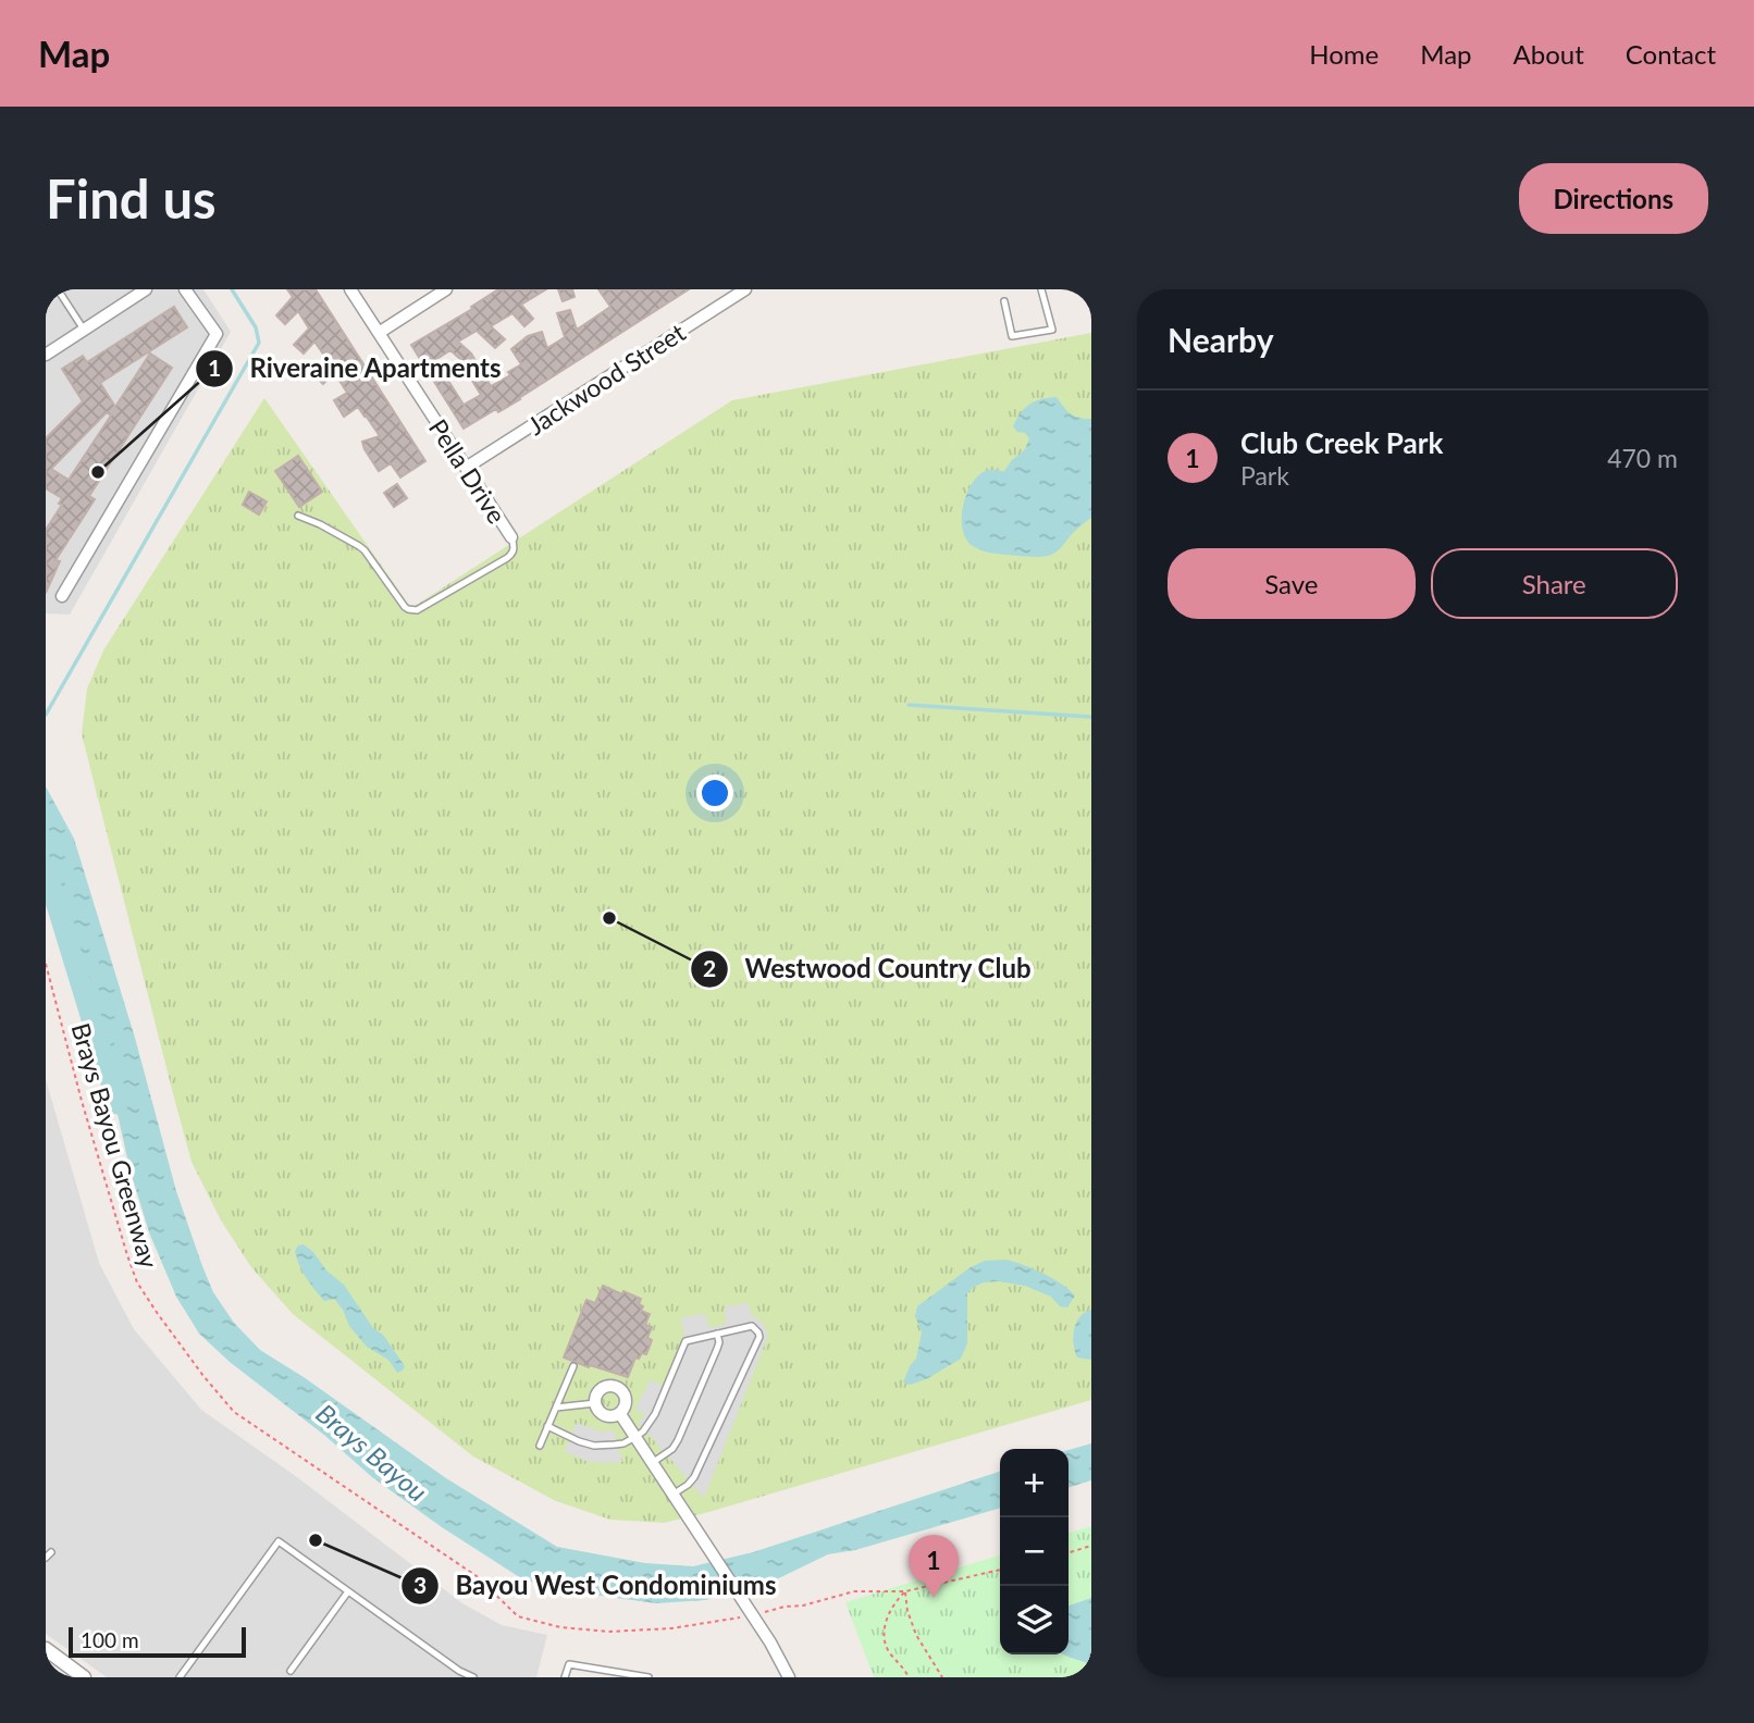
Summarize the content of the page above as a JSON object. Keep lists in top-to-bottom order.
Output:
{
  "streets": {
    "street": ["Jackwood Street", "Pella Drive"],
    "path": ["Brays Bayou Greenway"]
  },
  "crossings": [
    ["Jackwood Street", "Pella Drive"]
  ],
  "water": ["Brays Bayou"],
  "places": ["Riveraine Apartments", "Westwood Country Club", "Bayou West Condominiums"],
  "scale_bar": "100 m",
  "page": {
    "header": "Map",
    "nav": [
      "Home",
      "Map",
      "About",
      "Contact"
    ],
    "buttons": [
      "Directions",
      ["Save", "Share"]
    ],
    "title": "Find us",
    "heading": "Nearby",
    "list": [
      {
        "mark": "1",
        "name": "Club Creek Park",
        "note": "Park",
        "value": "470 m"
      }
    ],
    "map_buttons": ["+", "−"],
    "pins": "1",
    "scale": "100 m"
  }
}
